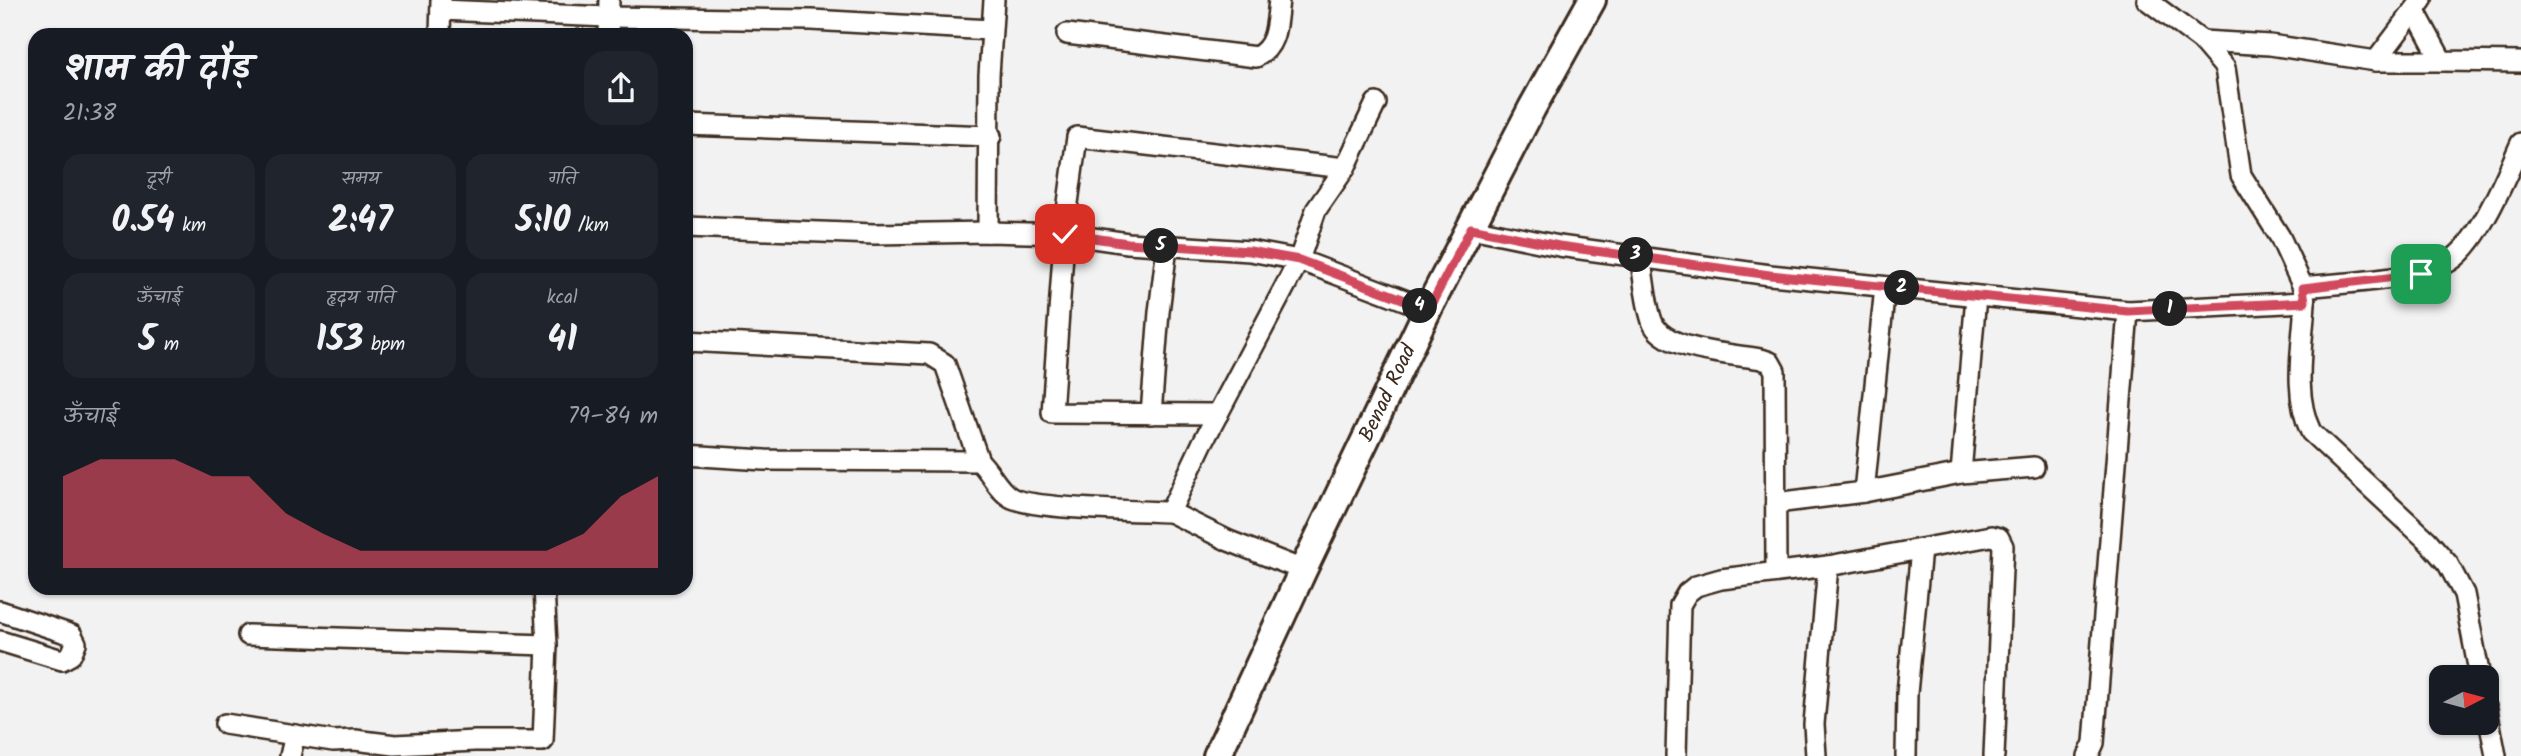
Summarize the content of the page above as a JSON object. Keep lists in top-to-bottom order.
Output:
{
  "streets": {
    "main road": ["Benad Road"]
  },
  "north": "right",
  "page": {
    "heading": ["शाम की दौड़", "21:38"],
    "stats": [
      ["दूरी", "0.54 km"],
      ["समय", "2:47"],
      ["गति", "5:10 /km"],
      ["ऊँचाई", "5 m"],
      ["हृदय गति", "153 bpm"],
      ["kcal", "41"]
    ],
    "pins": [
      "5",
      "3",
      "2",
      "4",
      "1"
    ],
    "chart": ["ऊँचाई", "79–84 m"]
  }
}
